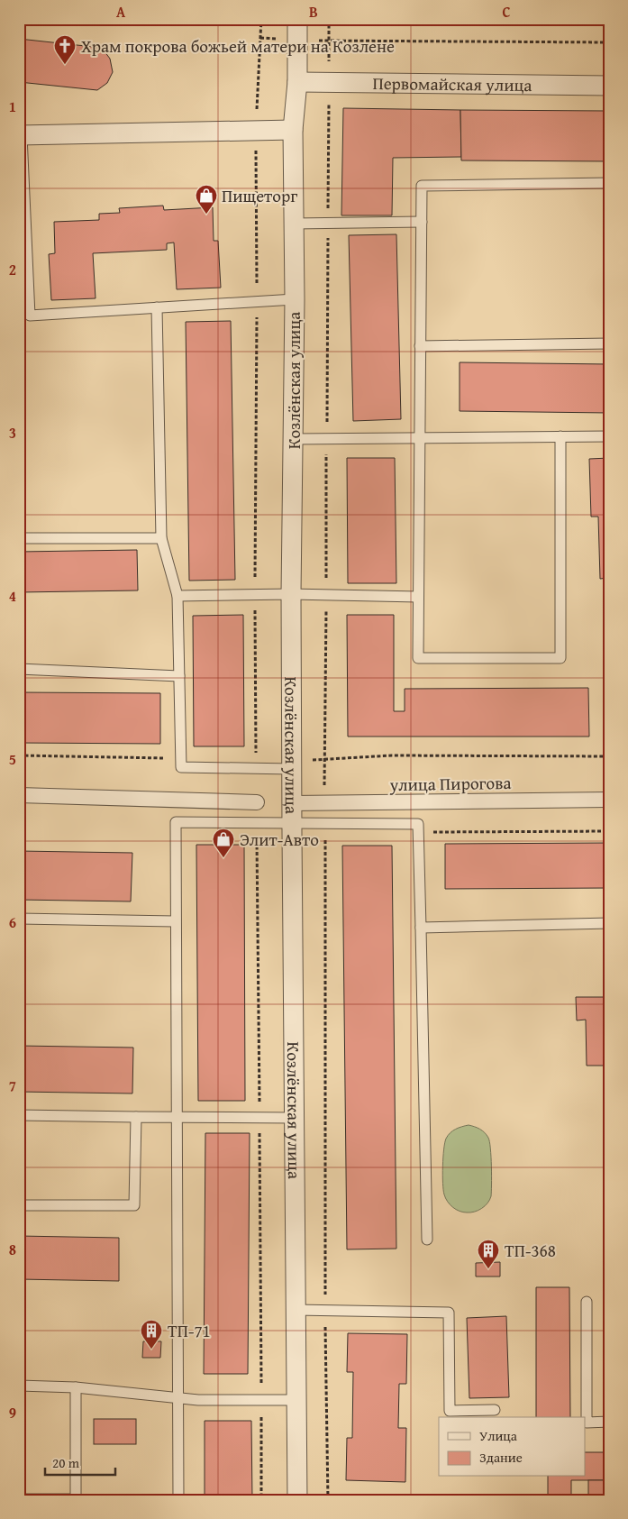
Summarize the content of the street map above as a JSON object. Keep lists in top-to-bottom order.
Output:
{
  "streets": {
    "street": ["Первомайская улица", "Козлёнская улица", "улица Пирогова"]
  },
  "crossings": [
    ["Первомайская улица", "Козлёнская улица"],
    ["Козлёнская улица", "улица Пирогова"]
  ],
  "places": {
    "church": ["Храм покрова божьей матери на Козлене"],
    "shop": ["Пищеторг", "Элит-Авто"],
    "building": ["ТП-368", "ТП-71"]
  },
  "legend": ["Улица", "Здание"],
  "scale_bar": "20 m",
  "grid": {
    "columns": ["A", "B", "C"],
    "rows": [
      "1",
      "2",
      "3",
      "4",
      "5",
      "6",
      "7",
      "8",
      "9"
    ]
  }
}
